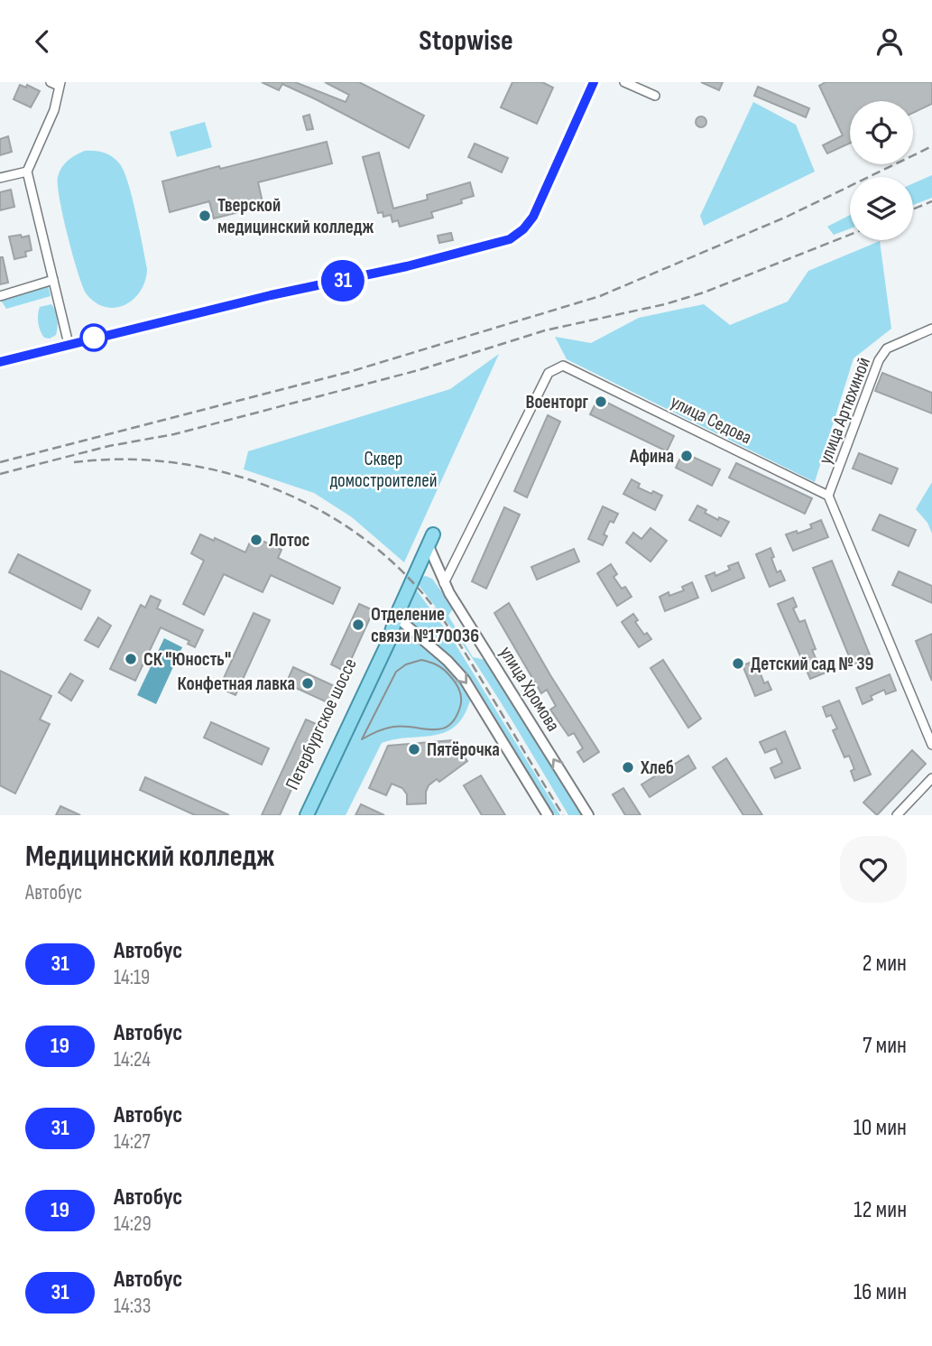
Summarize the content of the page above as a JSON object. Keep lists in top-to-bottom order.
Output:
{
  "streets": {
    "main road": ["Петербургское шоссе"],
    "street": ["улица Артюхиной", "улица Седова", "улица Хромова"]
  },
  "crossings": [
    ["улица Артюхиной", "улица Седова"],
    ["улица Седова", "улица Хромова"],
    ["улица Хромова", "Петербургское шоссе"]
  ],
  "parks": ["Сквер домостроителей"],
  "places": [
    "Тверской медицинский колледж",
    "Военторг",
    "Афина",
    "Лотос",
    "Отделение связи №170036",
    "СК \"Юность\"",
    "Детский сад № 39",
    "Конфетная лавка",
    "Пятёрочка",
    "Хлеб"
  ],
  "lines": ["bus line 31"],
  "page": {
    "header": "Stopwise",
    "on_map": "31",
    "heading": ["Медицинский колледж", "Автобус"],
    "list": [
      {
        "mark": "31",
        "name": "Автобус",
        "note": "14:19",
        "value": "2 мин"
      },
      {
        "mark": "19",
        "name": "Автобус",
        "note": "14:24",
        "value": "7 мин"
      },
      {
        "mark": "31",
        "name": "Автобус",
        "note": "14:27",
        "value": "10 мин"
      },
      {
        "mark": "19",
        "name": "Автобус",
        "note": "14:29",
        "value": "12 мин"
      },
      {
        "mark": "31",
        "name": "Автобус",
        "note": "14:33",
        "value": "16 мин"
      }
    ]
  }
}
